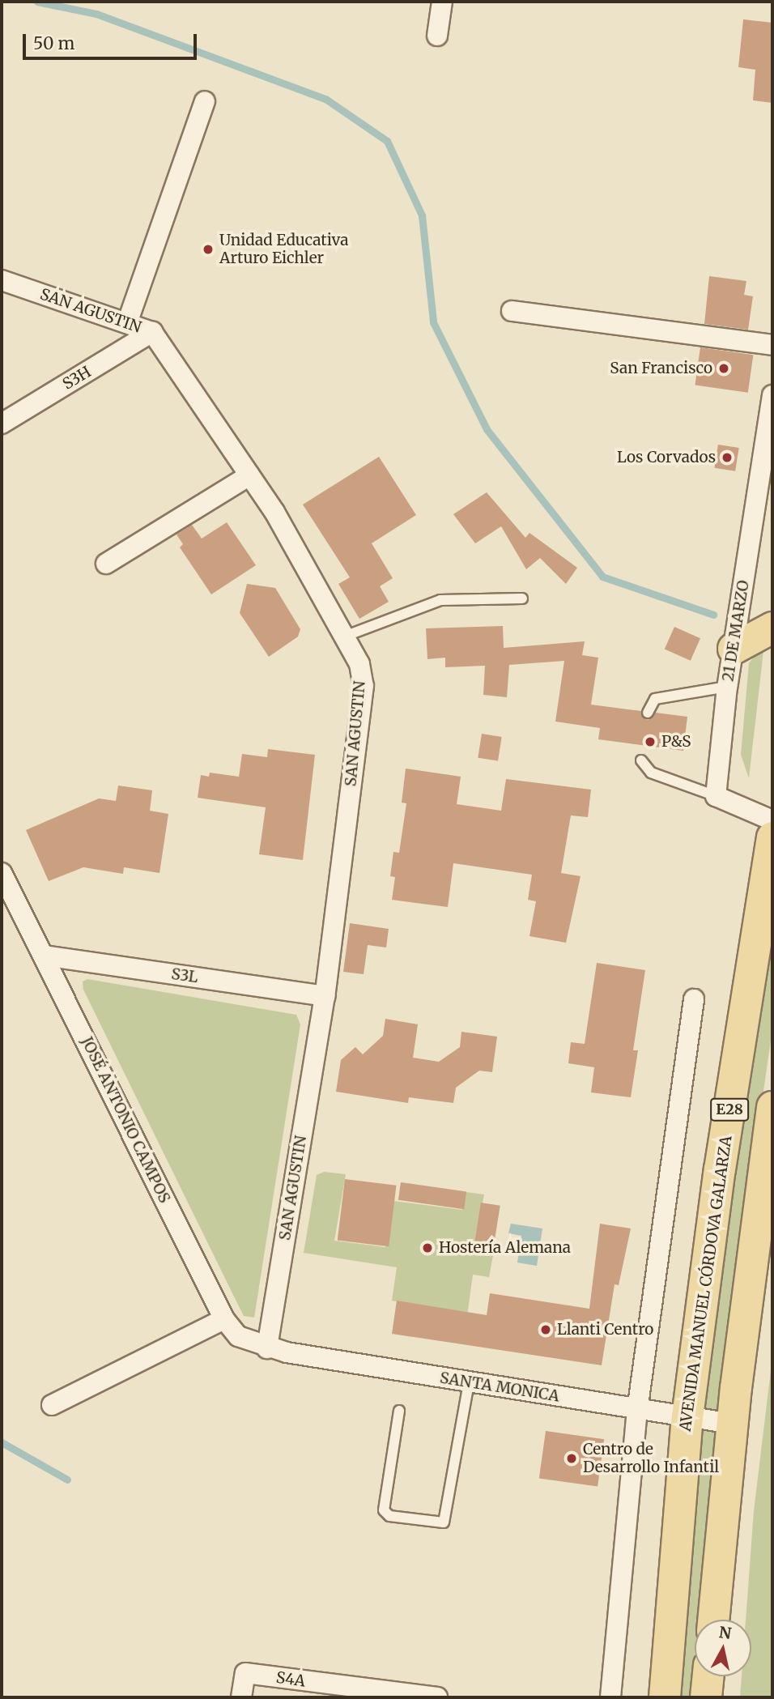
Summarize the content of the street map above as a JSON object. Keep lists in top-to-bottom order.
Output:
{
  "streets": {
    "main road": ["E28", "AVENIDA MANUEL CÓRDOVA GALARZA"],
    "street": [
      "SAN AGUSTIN",
      "S3H",
      "21 DE MARZO",
      "S3L",
      "JOSÉ ANTONIO CAMPOS",
      "SANTA MONICA",
      "S4A"
    ]
  },
  "crossings": [
    ["SAN AGUSTIN", "S3H"],
    ["SAN AGUSTIN", "S3L"],
    ["SAN AGUSTIN", "JOSÉ ANTONIO CAMPOS"],
    ["SAN AGUSTIN", "SANTA MONICA"],
    ["S3L", "JOSÉ ANTONIO CAMPOS"],
    ["E28", "SANTA MONICA"],
    ["JOSÉ ANTONIO CAMPOS", "SANTA MONICA"],
    ["AVENIDA MANUEL CÓRDOVA GALARZA", "SANTA MONICA"]
  ],
  "places": [
    "Unidad Educativa Arturo Eichler",
    "San Francisco",
    "Los Corvados",
    "P&S",
    "Hostería Alemana",
    "Llanti Centro",
    "Centro de Desarrollo Infantil"
  ],
  "scale_bar": "50 m",
  "north": "top"
}
